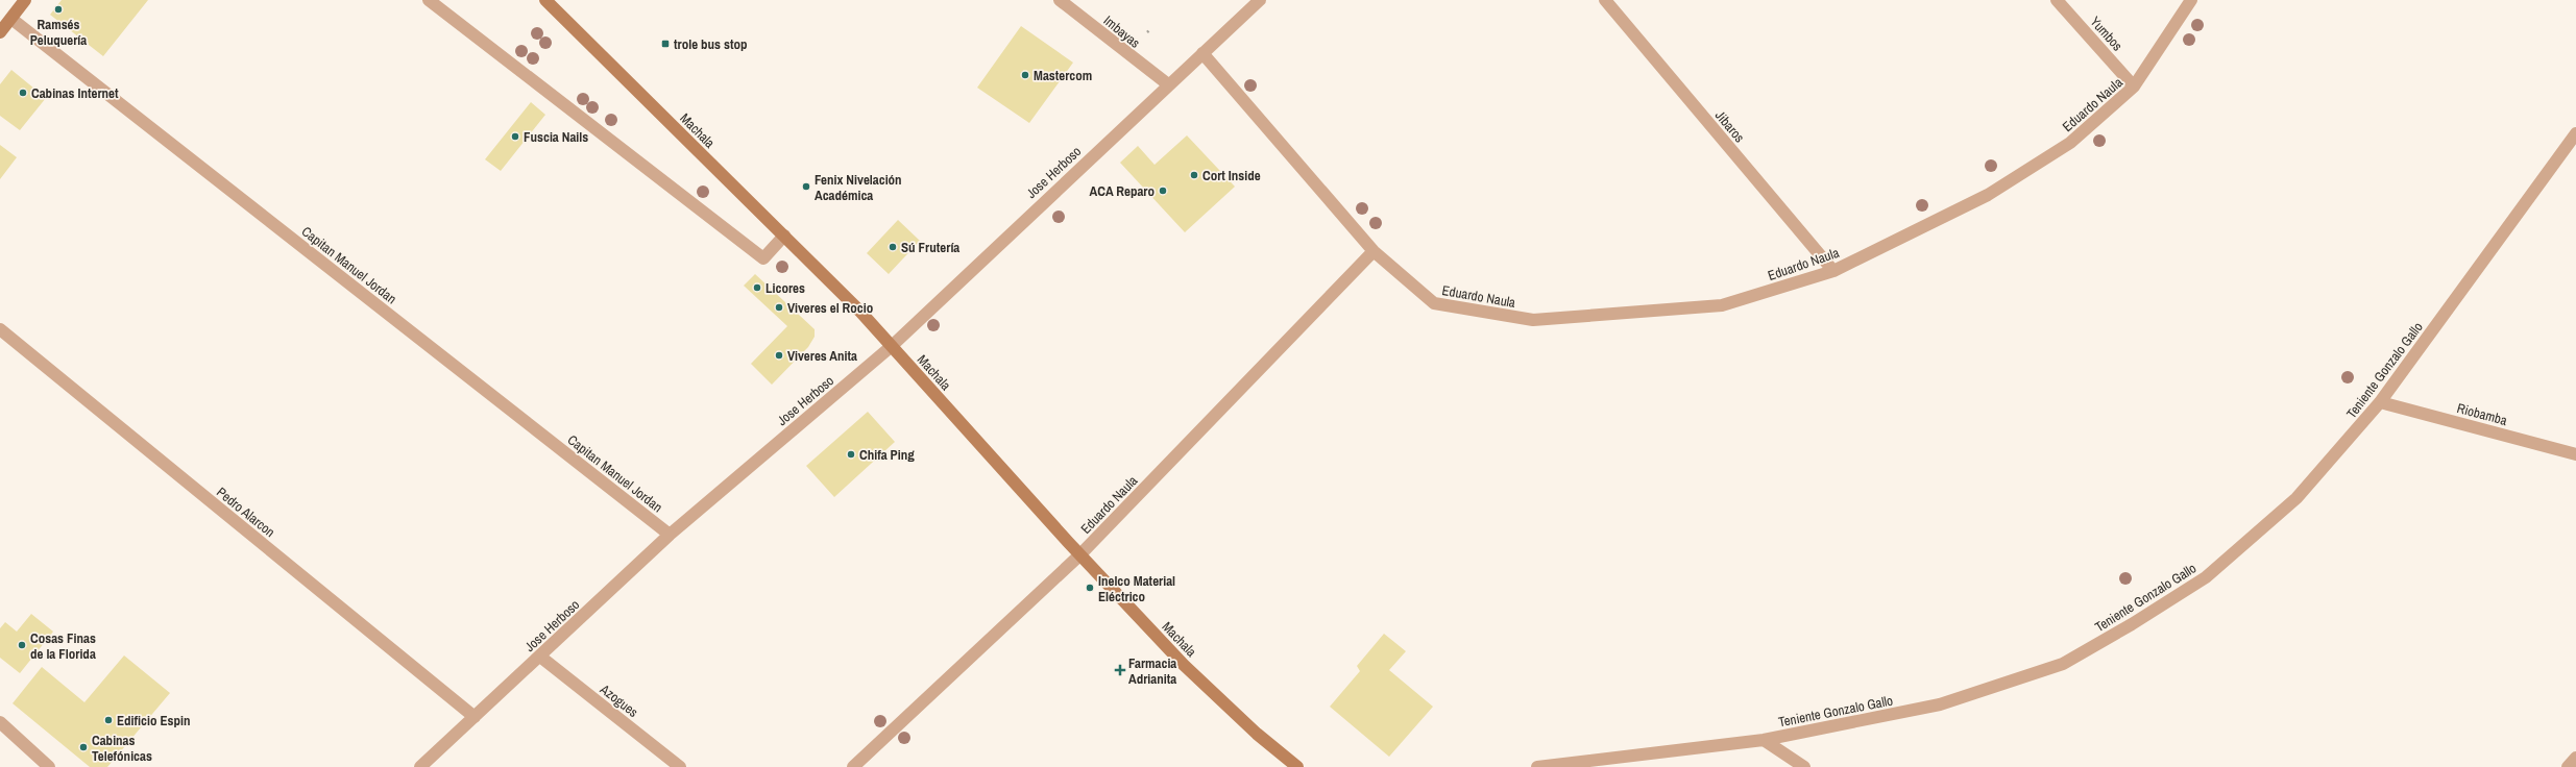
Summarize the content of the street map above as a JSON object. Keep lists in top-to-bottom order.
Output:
{
  "streets": {
    "main road": ["Machala"],
    "street": [
      "Imbayas",
      "Yumbos",
      "Eduardo Naula",
      "Jibaros",
      "Jose Herboso",
      "Capitan Manuel Jordan",
      "Teniente Gonzalo Gallo",
      "Riobamba",
      "Pedro Alarcon",
      "Azogues"
    ]
  },
  "crossings": [
    ["Imbayas", "Jose Herboso"],
    ["Yumbos", "Eduardo Naula"],
    ["Eduardo Naula", "Jibaros"],
    ["Eduardo Naula", "Machala"],
    ["Eduardo Naula", "Jose Herboso"],
    ["Machala", "Jose Herboso"],
    ["Jose Herboso", "Capitan Manuel Jordan"],
    ["Jose Herboso", "Pedro Alarcon"],
    ["Jose Herboso", "Azogues"],
    ["Teniente Gonzalo Gallo", "Riobamba"]
  ],
  "places": {
    "other": [
      "Ramsés Peluquería",
      "Mastercom",
      "Cabinas Internet",
      "Fuscia Nails",
      "Cort Inside",
      "Fenix Nivelación Académica",
      "ACA Reparo",
      "Sú Frutería",
      "Licores",
      "Viveres el Rocio",
      "Viveres Anita",
      "Chifa Ping",
      "Inelco Material Eléctrico",
      "Cosas Finas de la Florida",
      "Edificio Espin",
      "Cabinas Telefónicas"
    ],
    "transit": ["trole bus stop"],
    "health": ["Farmacia Adrianita"]
  }
}
